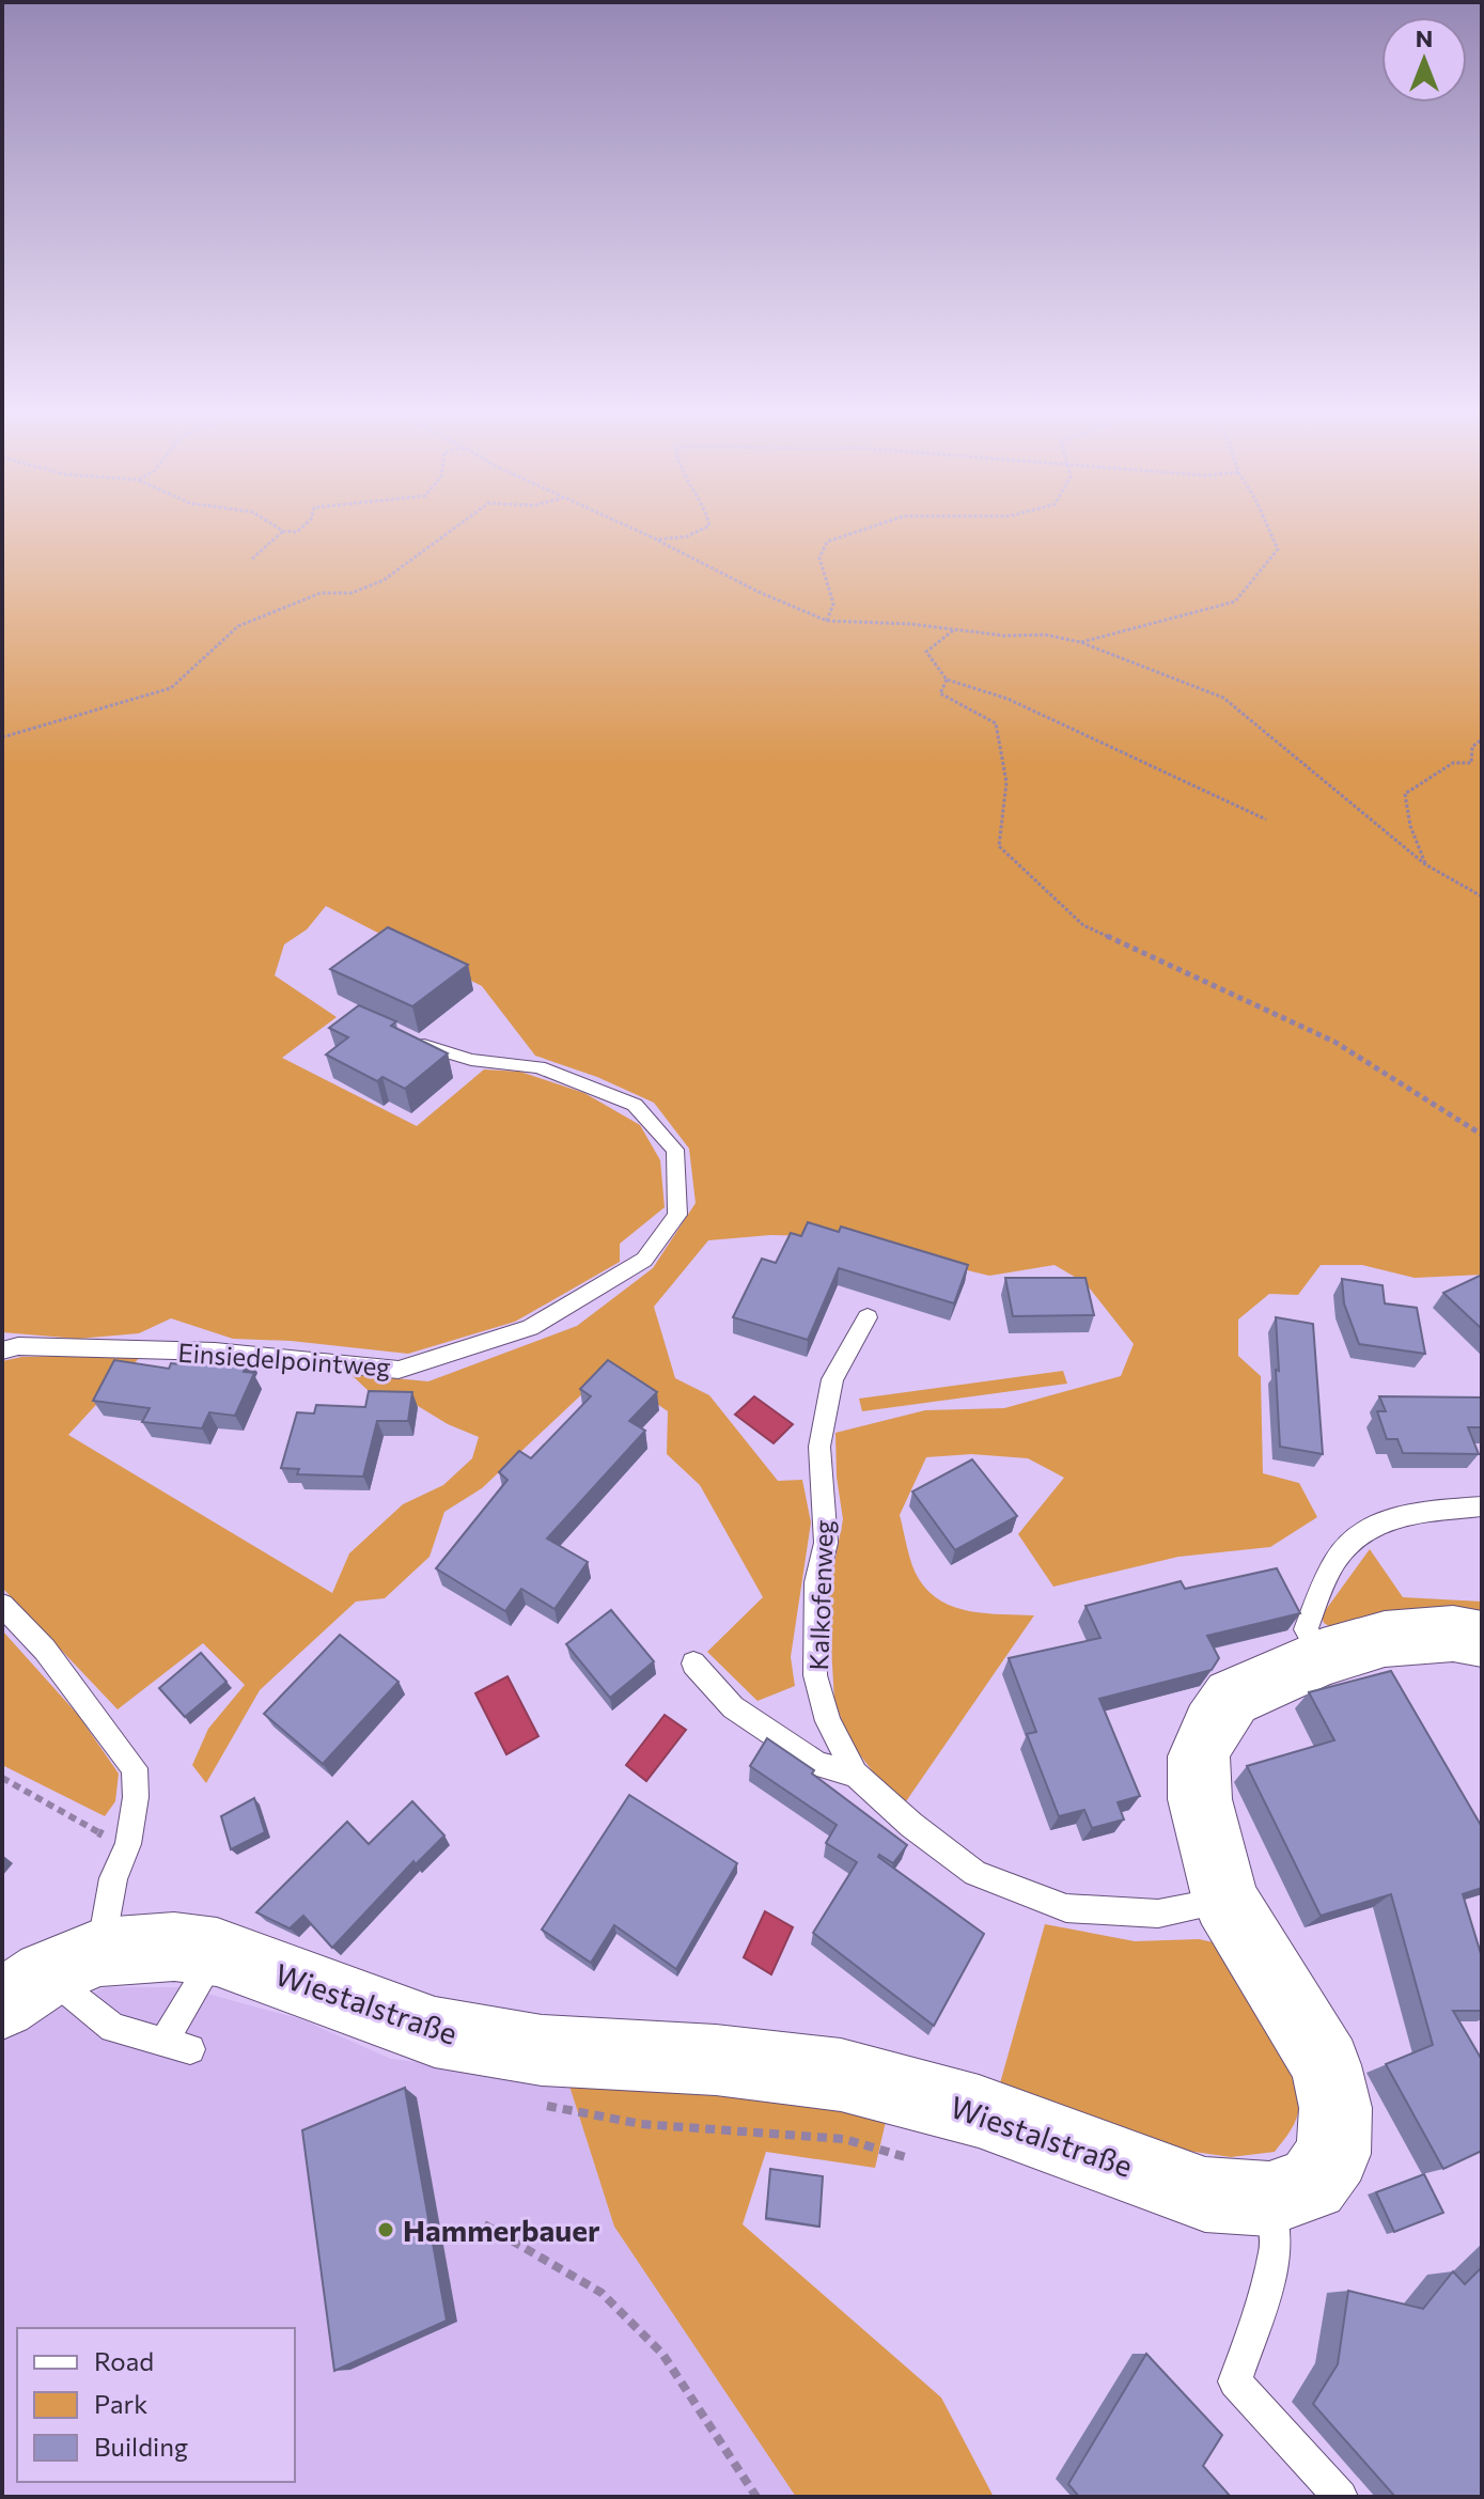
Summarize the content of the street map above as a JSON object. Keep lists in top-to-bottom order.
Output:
{
  "streets": {
    "street": ["Wiestalstraße"],
    "lane": ["Einsiedelpointweg", "Kalkofenweg"]
  },
  "crossings": [
    ["Kalkofenweg", "Wiestalstraße"]
  ],
  "places": ["Hammerbauer"],
  "legend": ["Road", "Park", "Building"],
  "north": "top"
}
